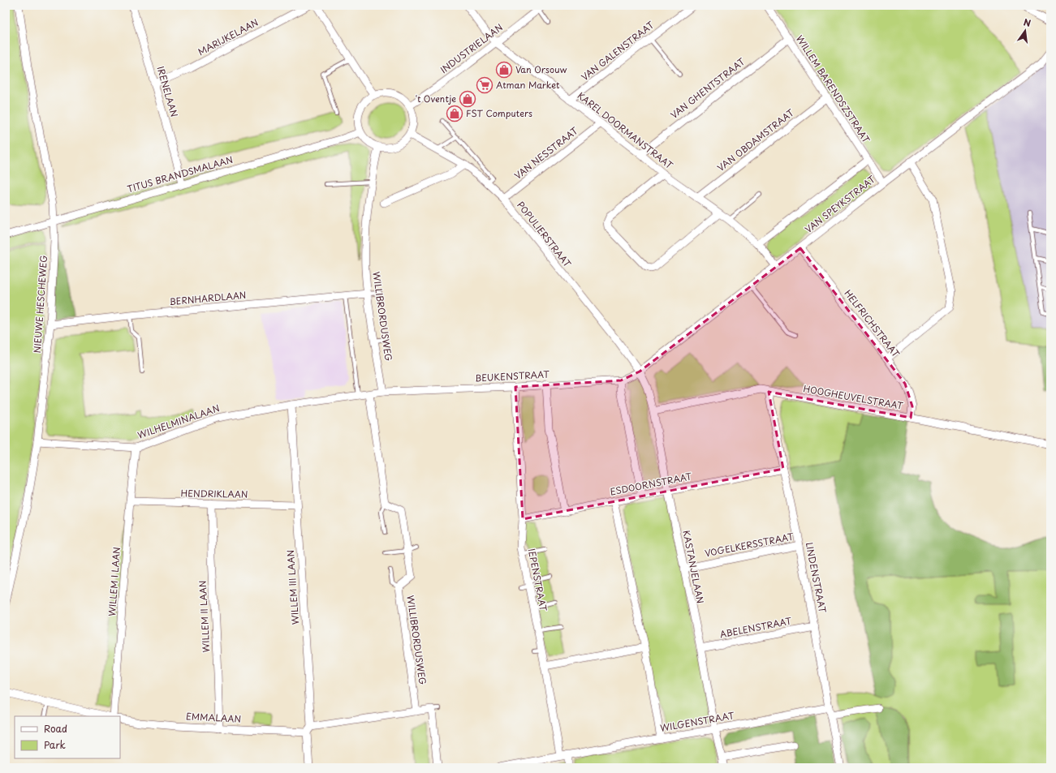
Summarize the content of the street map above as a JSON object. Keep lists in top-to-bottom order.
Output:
{
  "streets": {
    "street": [
      "MARIJKELAAN",
      "INDUSTRIELAAN",
      "VAN GALENSTRAAT",
      "VAN GHENTSTRAAT",
      "WILLEM BARENDSZSTRAAT",
      "IRENELAAN",
      "KAREL DOORMANSTRAAT",
      "VAN OBDAMSTRAAT",
      "VAN NESSTRAAT",
      "TITUS BRANDSMALAAN",
      "VAN SPEYKSTRAAT",
      "POPULIERSTRAAT",
      "BERNHARDLAAN",
      "NIEUWE HESCHEWEG",
      "WILLIBRORDUSWEG",
      "HELFRICHSTRAAT",
      "BEUKENSTRAAT",
      "HOOGHEUVELSTRAAT",
      "WILHELMINALAAN",
      "ESDOORNSTRAAT",
      "HENDRIKLAAN",
      "VOGELKERSSTRAAT",
      "KASTANJELAAN",
      "LINDENSTRAAT",
      "IEPENSTRAAT",
      "WILLEM I LAAN",
      "WILLEM III LAAN",
      "WILLEM II LAAN",
      "ABELENSTRAAT",
      "EMMALAAN",
      "WILGENSTRAAT"
    ]
  },
  "crossings": [
    ["MARIJKELAAN", "IRENELAAN"],
    ["INDUSTRIELAAN", "KAREL DOORMANSTRAAT"],
    ["INDUSTRIELAAN", "TITUS BRANDSMALAAN"],
    ["INDUSTRIELAAN", "POPULIERSTRAAT"],
    ["INDUSTRIELAAN", "WILLIBRORDUSWEG"],
    ["VAN GALENSTRAAT", "KAREL DOORMANSTRAAT"],
    ["VAN GHENTSTRAAT", "WILLEM BARENDSZSTRAAT"],
    ["VAN GHENTSTRAAT", "KAREL DOORMANSTRAAT"],
    ["WILLEM BARENDSZSTRAAT", "VAN OBDAMSTRAAT"],
    ["WILLEM BARENDSZSTRAAT", "VAN SPEYKSTRAAT"],
    ["IRENELAAN", "TITUS BRANDSMALAAN"],
    ["KAREL DOORMANSTRAAT", "VAN OBDAMSTRAAT"],
    ["KAREL DOORMANSTRAAT", "VAN NESSTRAAT"],
    ["KAREL DOORMANSTRAAT", "VAN SPEYKSTRAAT"],
    ["VAN NESSTRAAT", "POPULIERSTRAAT"],
    ["TITUS BRANDSMALAAN", "POPULIERSTRAAT"],
    ["TITUS BRANDSMALAAN", "NIEUWE HESCHEWEG"],
    ["TITUS BRANDSMALAAN", "WILLIBRORDUSWEG"],
    ["VAN SPEYKSTRAAT", "POPULIERSTRAAT"],
    ["VAN SPEYKSTRAAT", "HELFRICHSTRAAT"],
    ["VAN SPEYKSTRAAT", "BEUKENSTRAAT"],
    ["VAN SPEYKSTRAAT", "KASTANJELAAN"],
    ["POPULIERSTRAAT", "WILLIBRORDUSWEG"],
    ["POPULIERSTRAAT", "BEUKENSTRAAT"],
    ["POPULIERSTRAAT", "KASTANJELAAN"],
    ["BERNHARDLAAN", "NIEUWE HESCHEWEG"],
    ["BERNHARDLAAN", "WILLIBRORDUSWEG"],
    ["NIEUWE HESCHEWEG", "WILHELMINALAAN"],
    ["WILLIBRORDUSWEG", "BEUKENSTRAAT"],
    ["WILLIBRORDUSWEG", "WILHELMINALAAN"],
    ["WILLIBRORDUSWEG", "EMMALAAN"],
    ["HELFRICHSTRAAT", "HOOGHEUVELSTRAAT"],
    ["BEUKENSTRAAT", "WILHELMINALAAN"],
    ["BEUKENSTRAAT", "KASTANJELAAN"],
    ["BEUKENSTRAAT", "IEPENSTRAAT"],
    ["HOOGHEUVELSTRAAT", "KASTANJELAAN"],
    ["HOOGHEUVELSTRAAT", "LINDENSTRAAT"],
    ["WILHELMINALAAN", "WILLEM I LAAN"],
    ["WILHELMINALAAN", "WILLEM III LAAN"],
    ["ESDOORNSTRAAT", "KASTANJELAAN"],
    ["ESDOORNSTRAAT", "LINDENSTRAAT"],
    ["ESDOORNSTRAAT", "IEPENSTRAAT"],
    ["HENDRIKLAAN", "WILLEM I LAAN"],
    ["HENDRIKLAAN", "WILLEM III LAAN"],
    ["HENDRIKLAAN", "WILLEM II LAAN"],
    ["VOGELKERSSTRAAT", "KASTANJELAAN"],
    ["VOGELKERSSTRAAT", "LINDENSTRAAT"],
    ["KASTANJELAAN", "ABELENSTRAAT"],
    ["KASTANJELAAN", "WILGENSTRAAT"],
    ["LINDENSTRAAT", "ABELENSTRAAT"],
    ["LINDENSTRAAT", "WILGENSTRAAT"],
    ["IEPENSTRAAT", "WILGENSTRAAT"],
    ["WILLEM III LAAN", "EMMALAAN"],
    ["WILLEM II LAAN", "EMMALAAN"]
  ],
  "places": {
    "shop": ["Van Orsouw", "'t Oventje", "FST Computers"],
    "supermarket": ["Atman Market"]
  },
  "legend": ["Road", "Park"],
  "north": "top"
}
